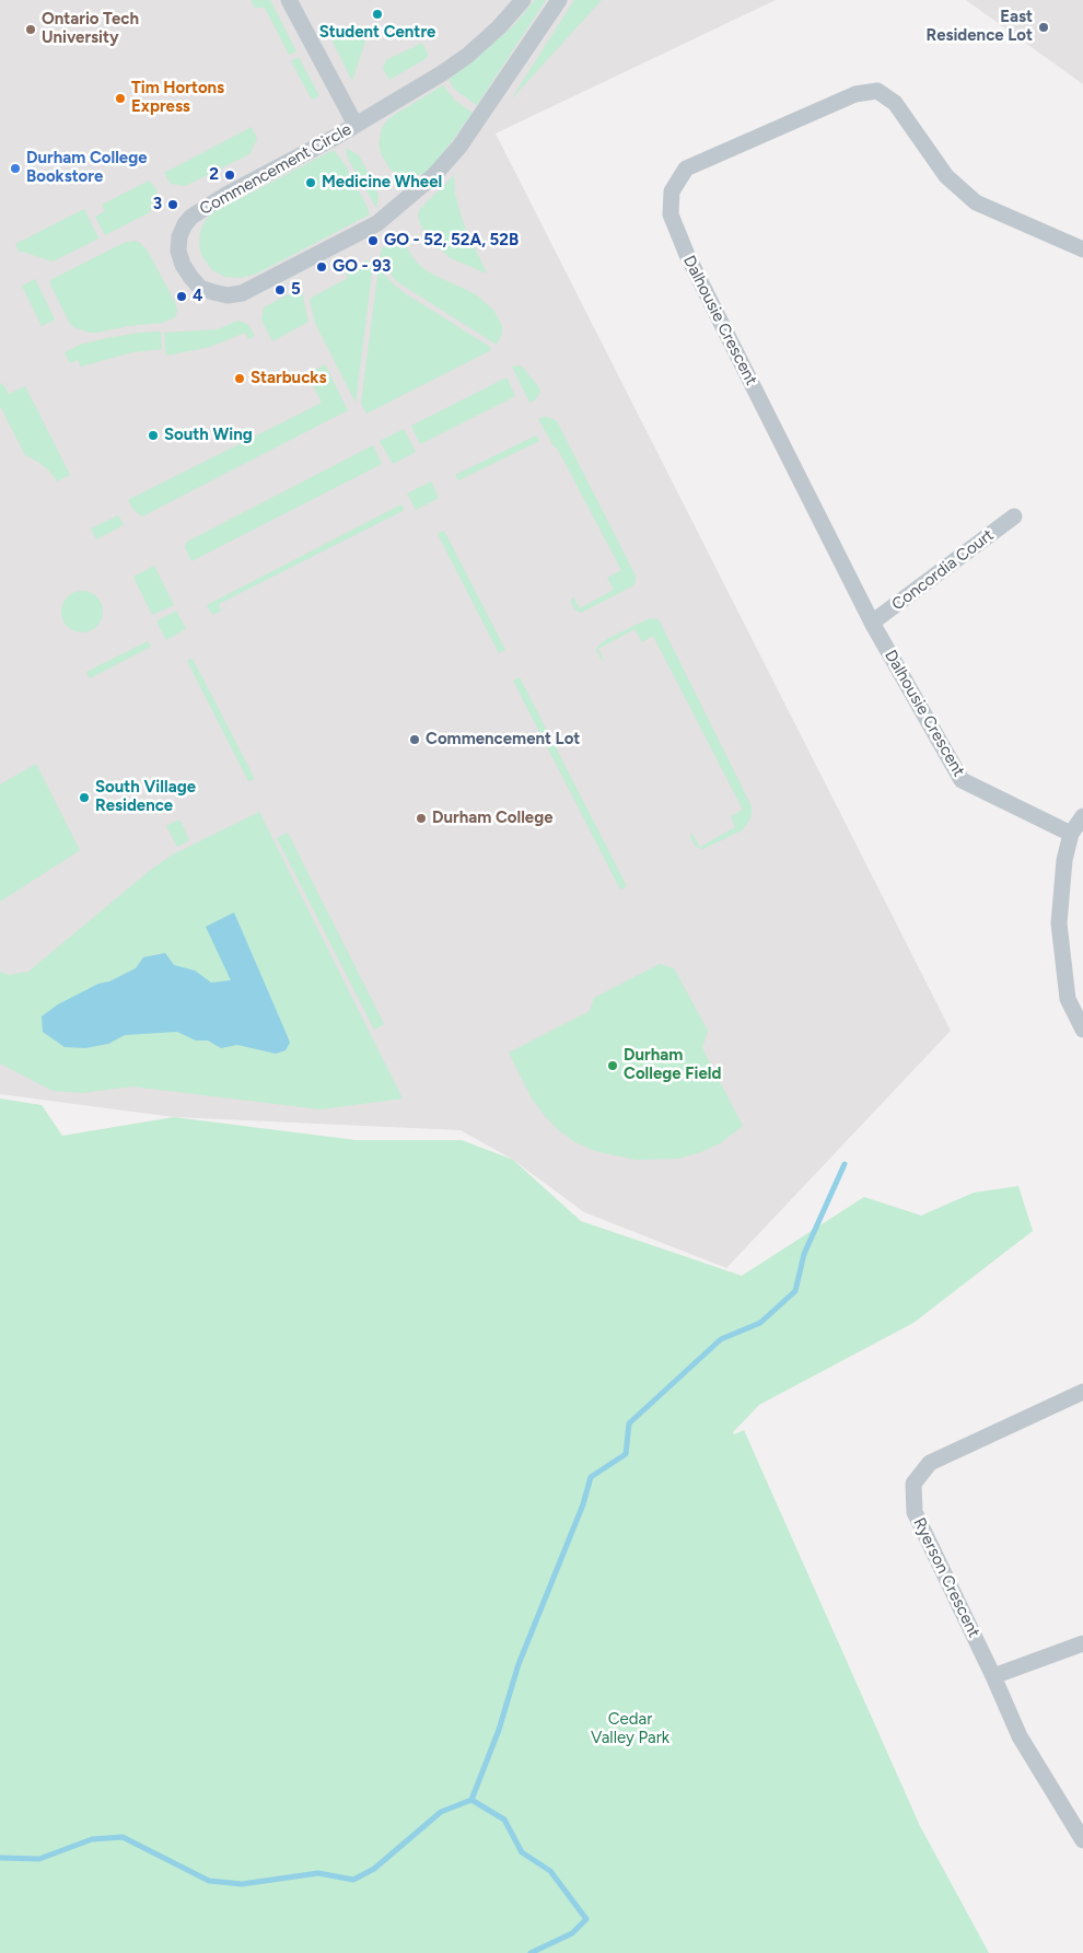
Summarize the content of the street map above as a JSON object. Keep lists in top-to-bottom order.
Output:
{
  "streets": {
    "street": [
      "Commencement Circle",
      "Dalhousie Crescent",
      "Concordia Court",
      "Ryerson Crescent"
    ]
  },
  "crossings": [
    ["Dalhousie Crescent", "Concordia Court"]
  ],
  "parks": ["Cedar Valley Park"],
  "places": [
    "Student Centre",
    "East Residence Lot",
    "Ontario Tech University",
    "Tim Hortons Express",
    "Durham College Bookstore",
    "2",
    "Medicine Wheel",
    "3",
    "GO - 52, 52A, 52B",
    "GO - 93",
    "5",
    "4",
    "Starbucks",
    "South Wing",
    "Commencement Lot",
    "South Village Residence",
    "Durham College",
    "Durham College Field"
  ]
}
